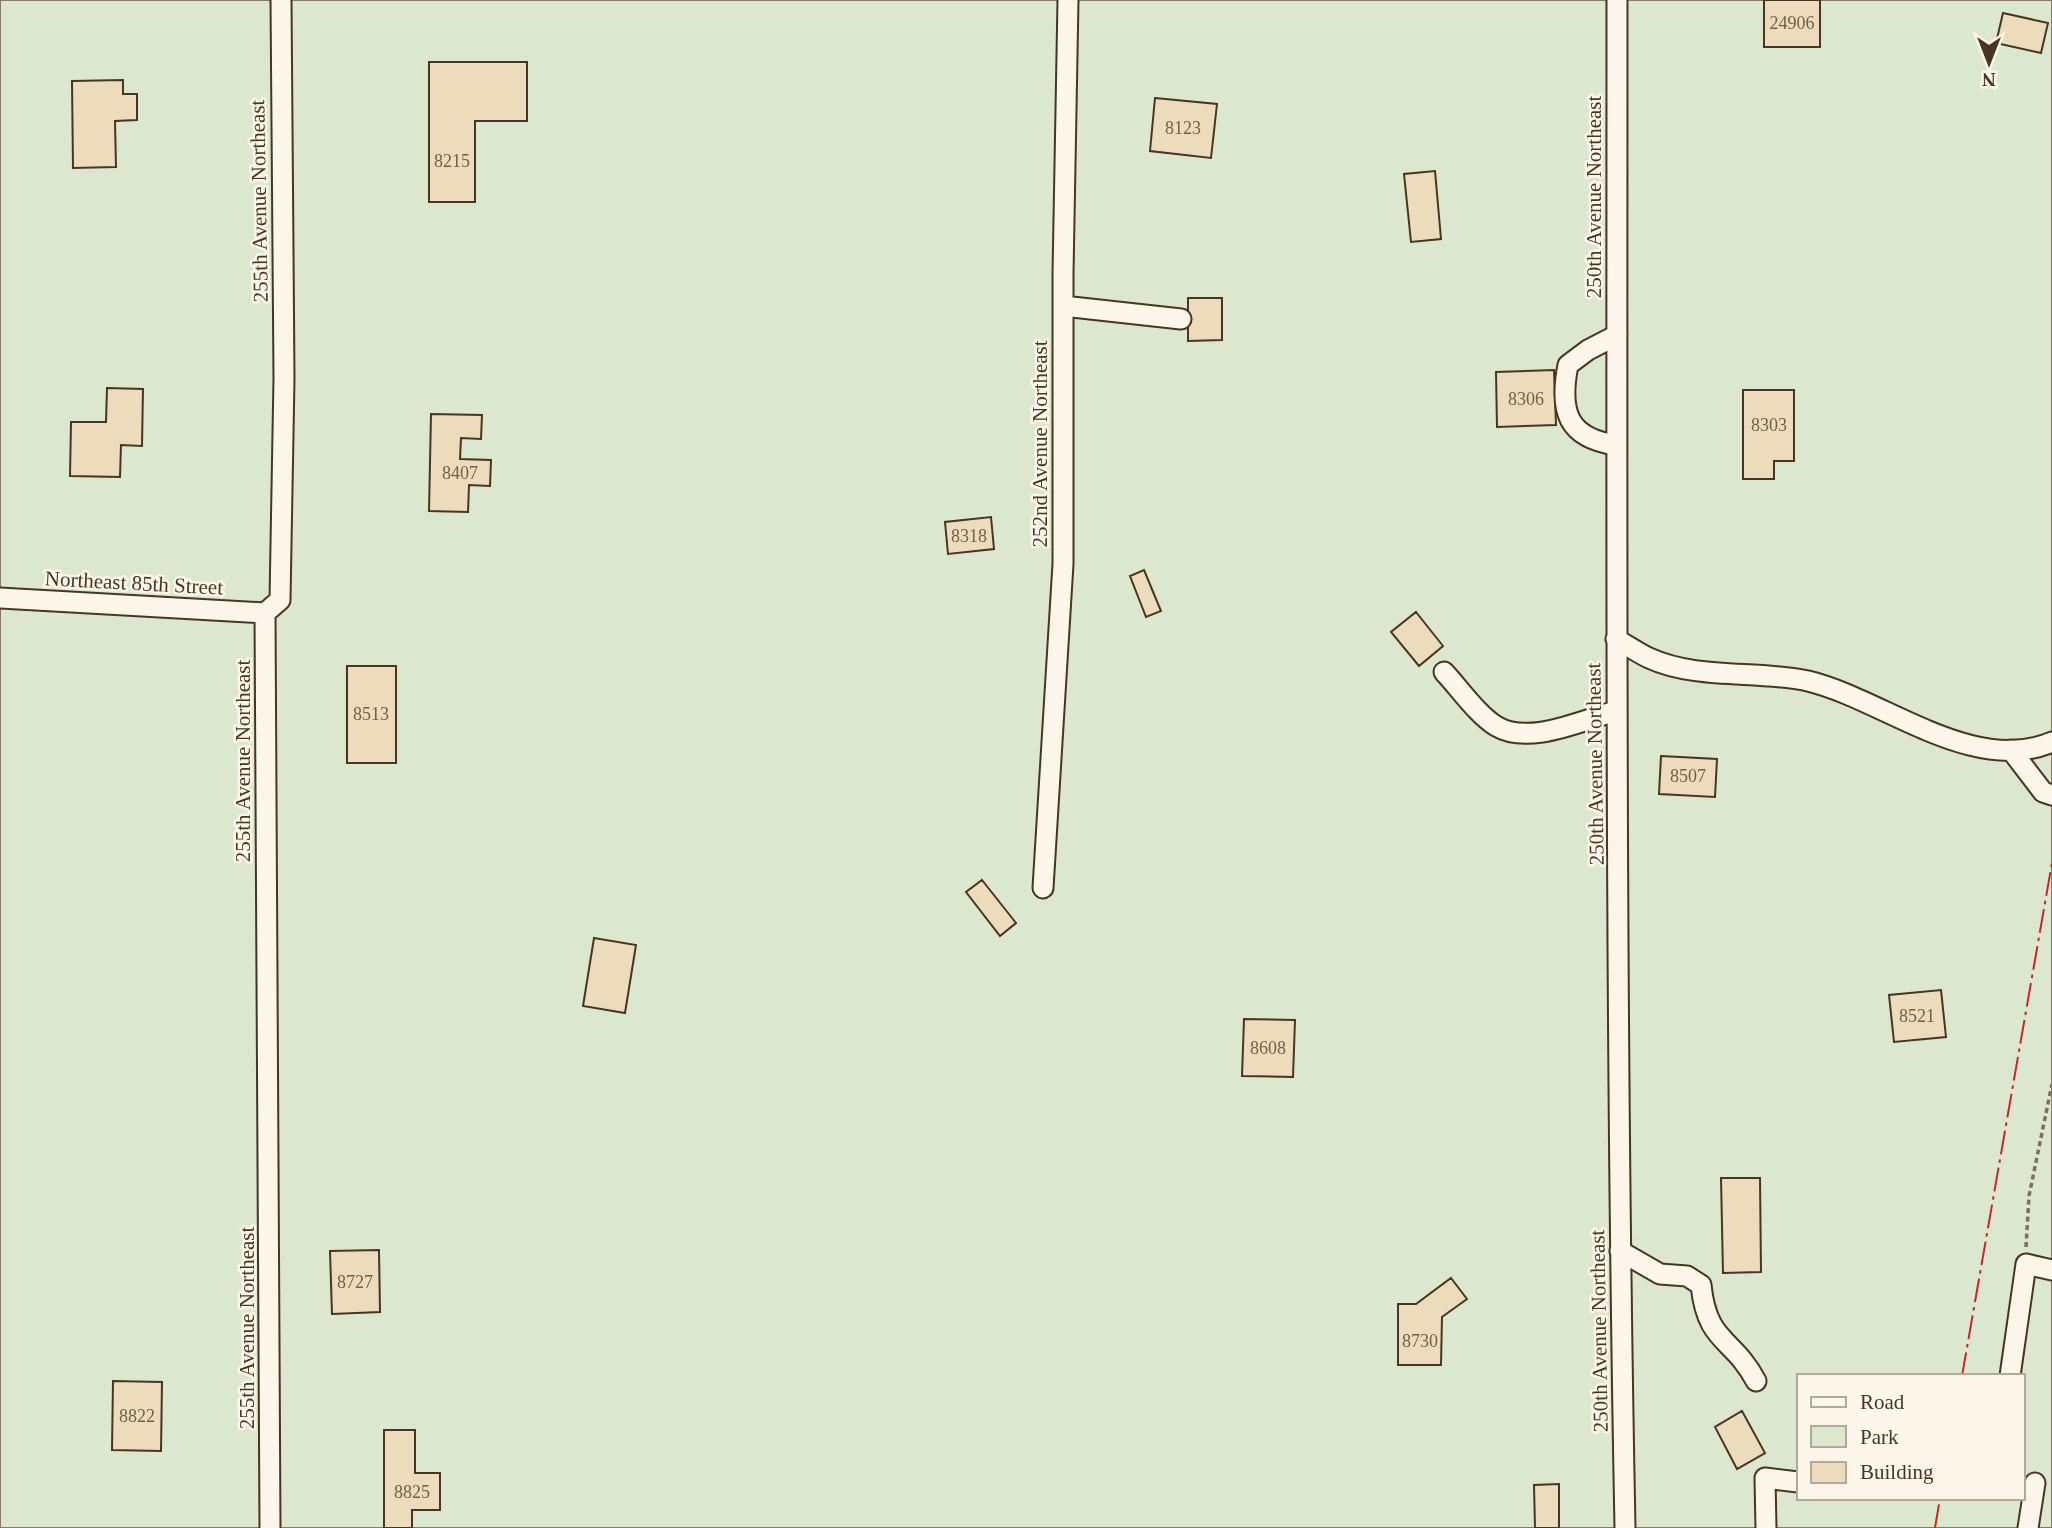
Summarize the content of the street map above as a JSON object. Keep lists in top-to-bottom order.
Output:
{
  "streets": {
    "street": [
      "250th Avenue Northeast",
      "255th Avenue Northeast",
      "252nd Avenue Northeast",
      "Northeast 85th Street"
    ]
  },
  "crossings": [
    ["255th Avenue Northeast", "Northeast 85th Street"]
  ],
  "house_numbers": [
    "24906",
    "8123",
    "8215",
    "8306",
    "8303",
    "8407",
    "8318",
    "8513",
    "8507",
    "8521",
    "8608",
    "8727",
    "8730",
    "8822",
    "8825"
  ],
  "legend": ["Road", "Park", "Building"],
  "north": "bottom"
}
